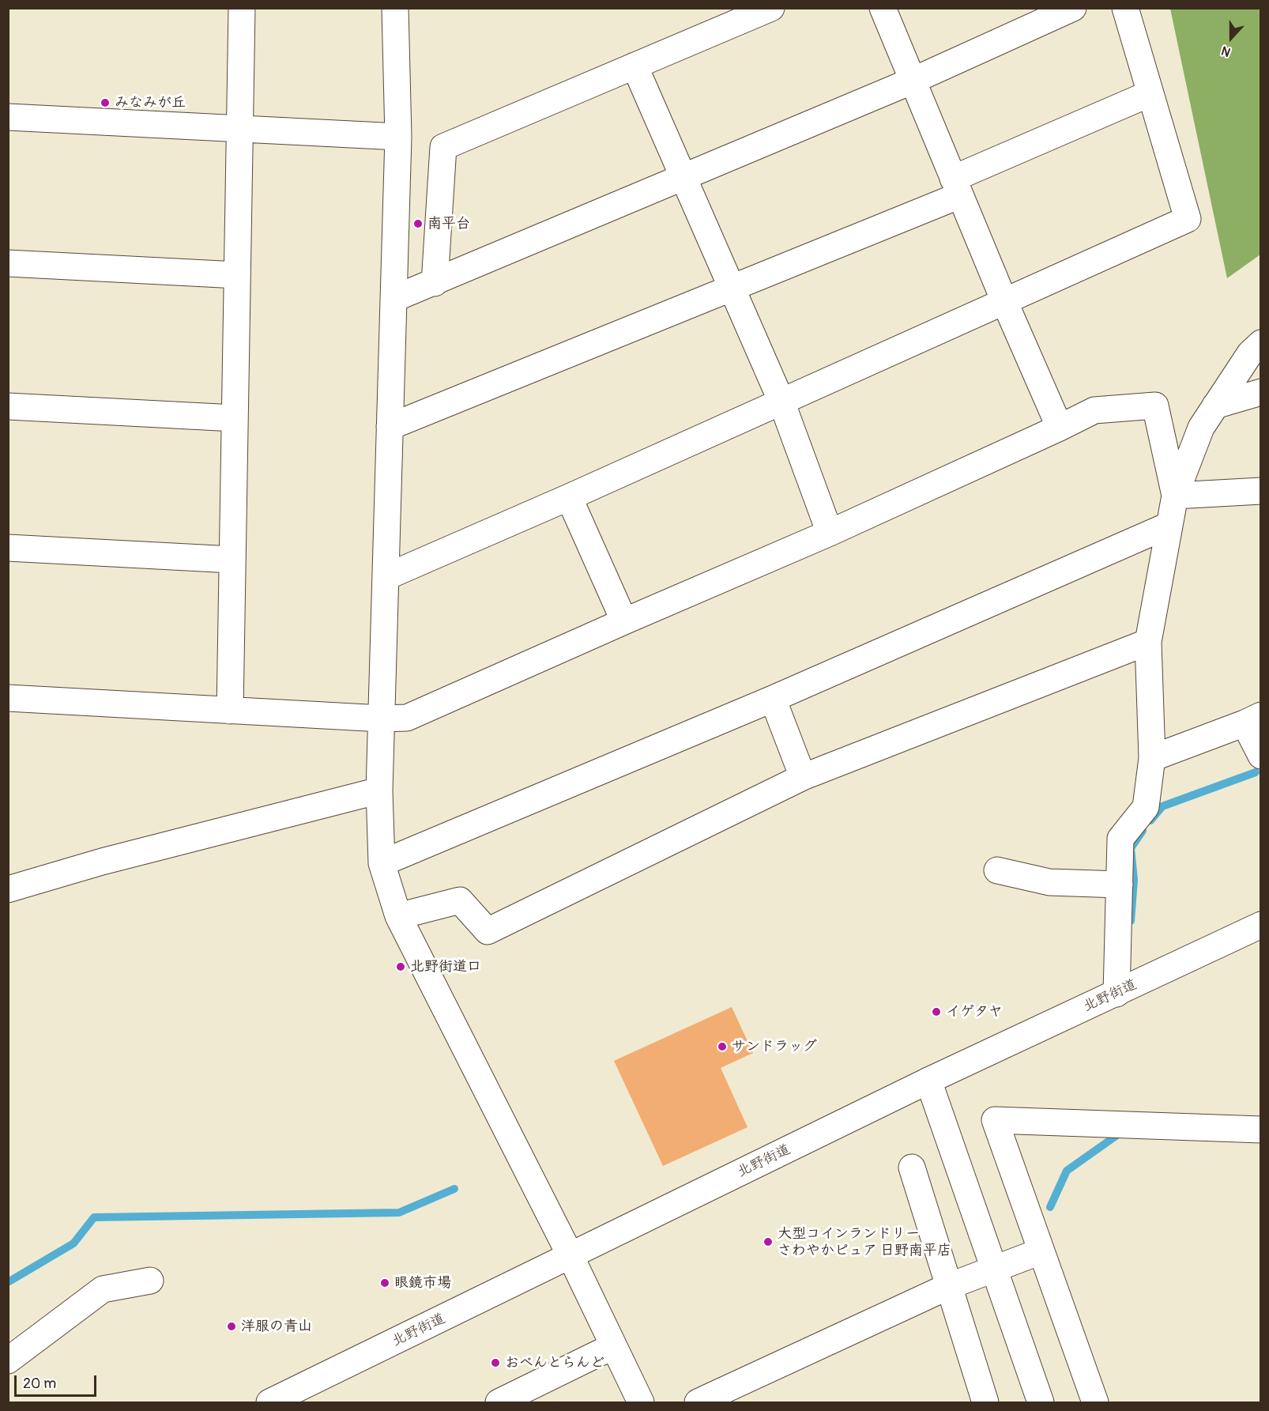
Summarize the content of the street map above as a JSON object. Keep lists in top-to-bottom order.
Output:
{
  "streets": {
    "street": ["北野街道"]
  },
  "places": [
    "みなみが丘",
    "南平台",
    "北野街道口",
    "イゲタヤ",
    "サンドラッグ",
    "大型コインランドリー さわやかピュア 日野南平店",
    "眼鏡市場",
    "洋服の青山",
    "おべんとらんど"
  ],
  "scale_bar": "20 m",
  "north": "bottom"
}
